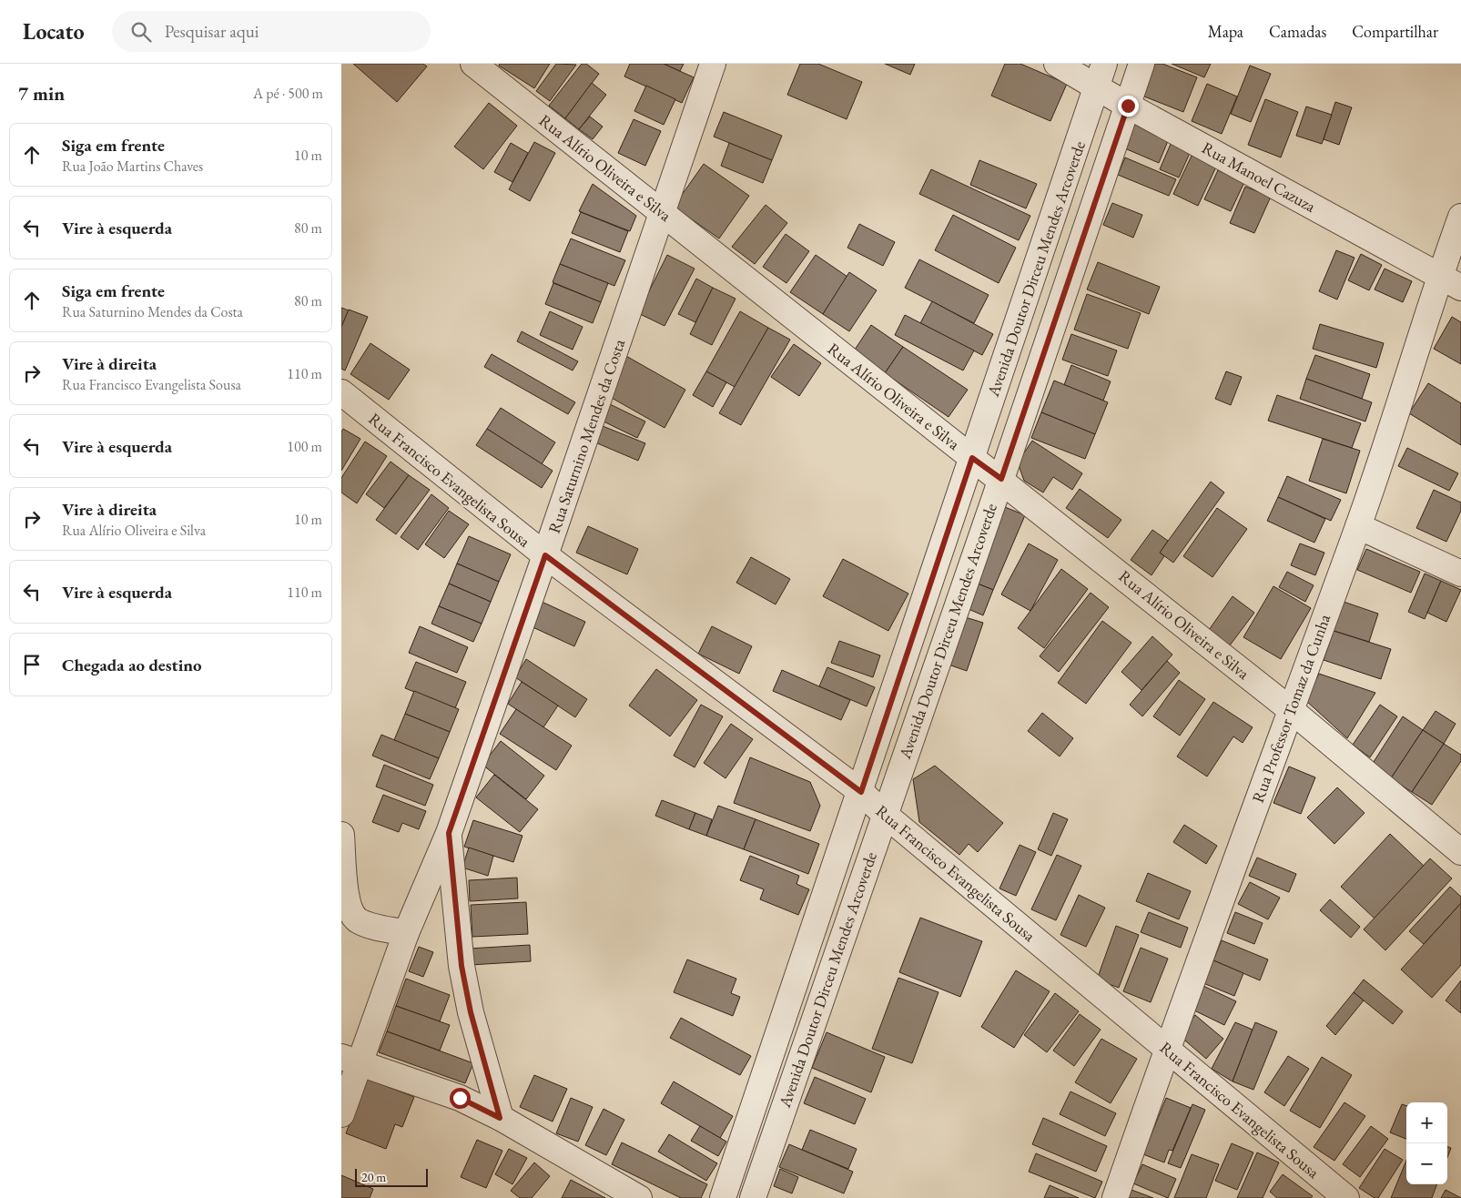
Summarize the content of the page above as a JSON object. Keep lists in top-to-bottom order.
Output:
{
  "streets": {
    "street": [
      "Rua Alírio Oliveira e Silva",
      "Rua Manoel Cazuza",
      "Avenida Doutor Dirceu Mendes Arcoverde",
      "Rua Saturnino Mendes da Costa",
      "Rua Francisco Evangelista Sousa",
      "Rua Professor Tomaz da Cunha"
    ]
  },
  "crossings": [
    ["Rua Alírio Oliveira e Silva", "Avenida Doutor Dirceu Mendes Arcoverde"],
    ["Rua Alírio Oliveira e Silva", "Rua Saturnino Mendes da Costa"],
    ["Rua Alírio Oliveira e Silva", "Rua Professor Tomaz da Cunha"],
    ["Rua Manoel Cazuza", "Avenida Doutor Dirceu Mendes Arcoverde"],
    ["Rua Manoel Cazuza", "Rua Professor Tomaz da Cunha"],
    ["Avenida Doutor Dirceu Mendes Arcoverde", "Rua Francisco Evangelista Sousa"],
    ["Rua Saturnino Mendes da Costa", "Rua Francisco Evangelista Sousa"],
    ["Rua Francisco Evangelista Sousa", "Rua Professor Tomaz da Cunha"]
  ],
  "scale_bar": "20 m",
  "page": {
    "header": "Locato",
    "search": "Pesquisar aqui",
    "nav": ["Mapa", "Camadas", "Compartilhar"],
    "heading": ["7 min", "A pé · 500 m"],
    "list": [
      ["Siga em frente", "Rua João Martins Chaves", "10 m"],
      ["Vire à esquerda", "80 m"],
      ["Siga em frente", "Rua Saturnino Mendes da Costa", "80 m"],
      ["Vire à direita", "Rua Francisco Evangelista Sousa", "110 m"],
      ["Vire à esquerda", "100 m"],
      ["Vire à direita", "Rua Alírio Oliveira e Silva", "10 m"],
      ["Vire à esquerda", "110 m"],
      "Chegada ao destino"
    ],
    "map_buttons": ["+", "−"],
    "scale": "20 m"
  }
}
